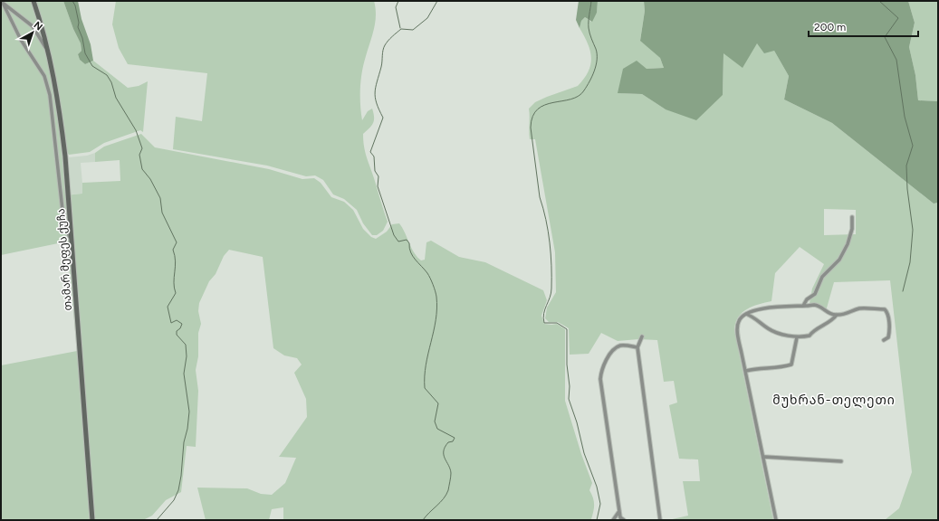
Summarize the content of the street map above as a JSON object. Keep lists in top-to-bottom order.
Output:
{
  "streets": {
    "street": ["თამარ მეფეს ქუჩა"]
  },
  "districts": ["მუხრან-თელეთი"],
  "scale_bar": "200 m",
  "north": "top right"
}
